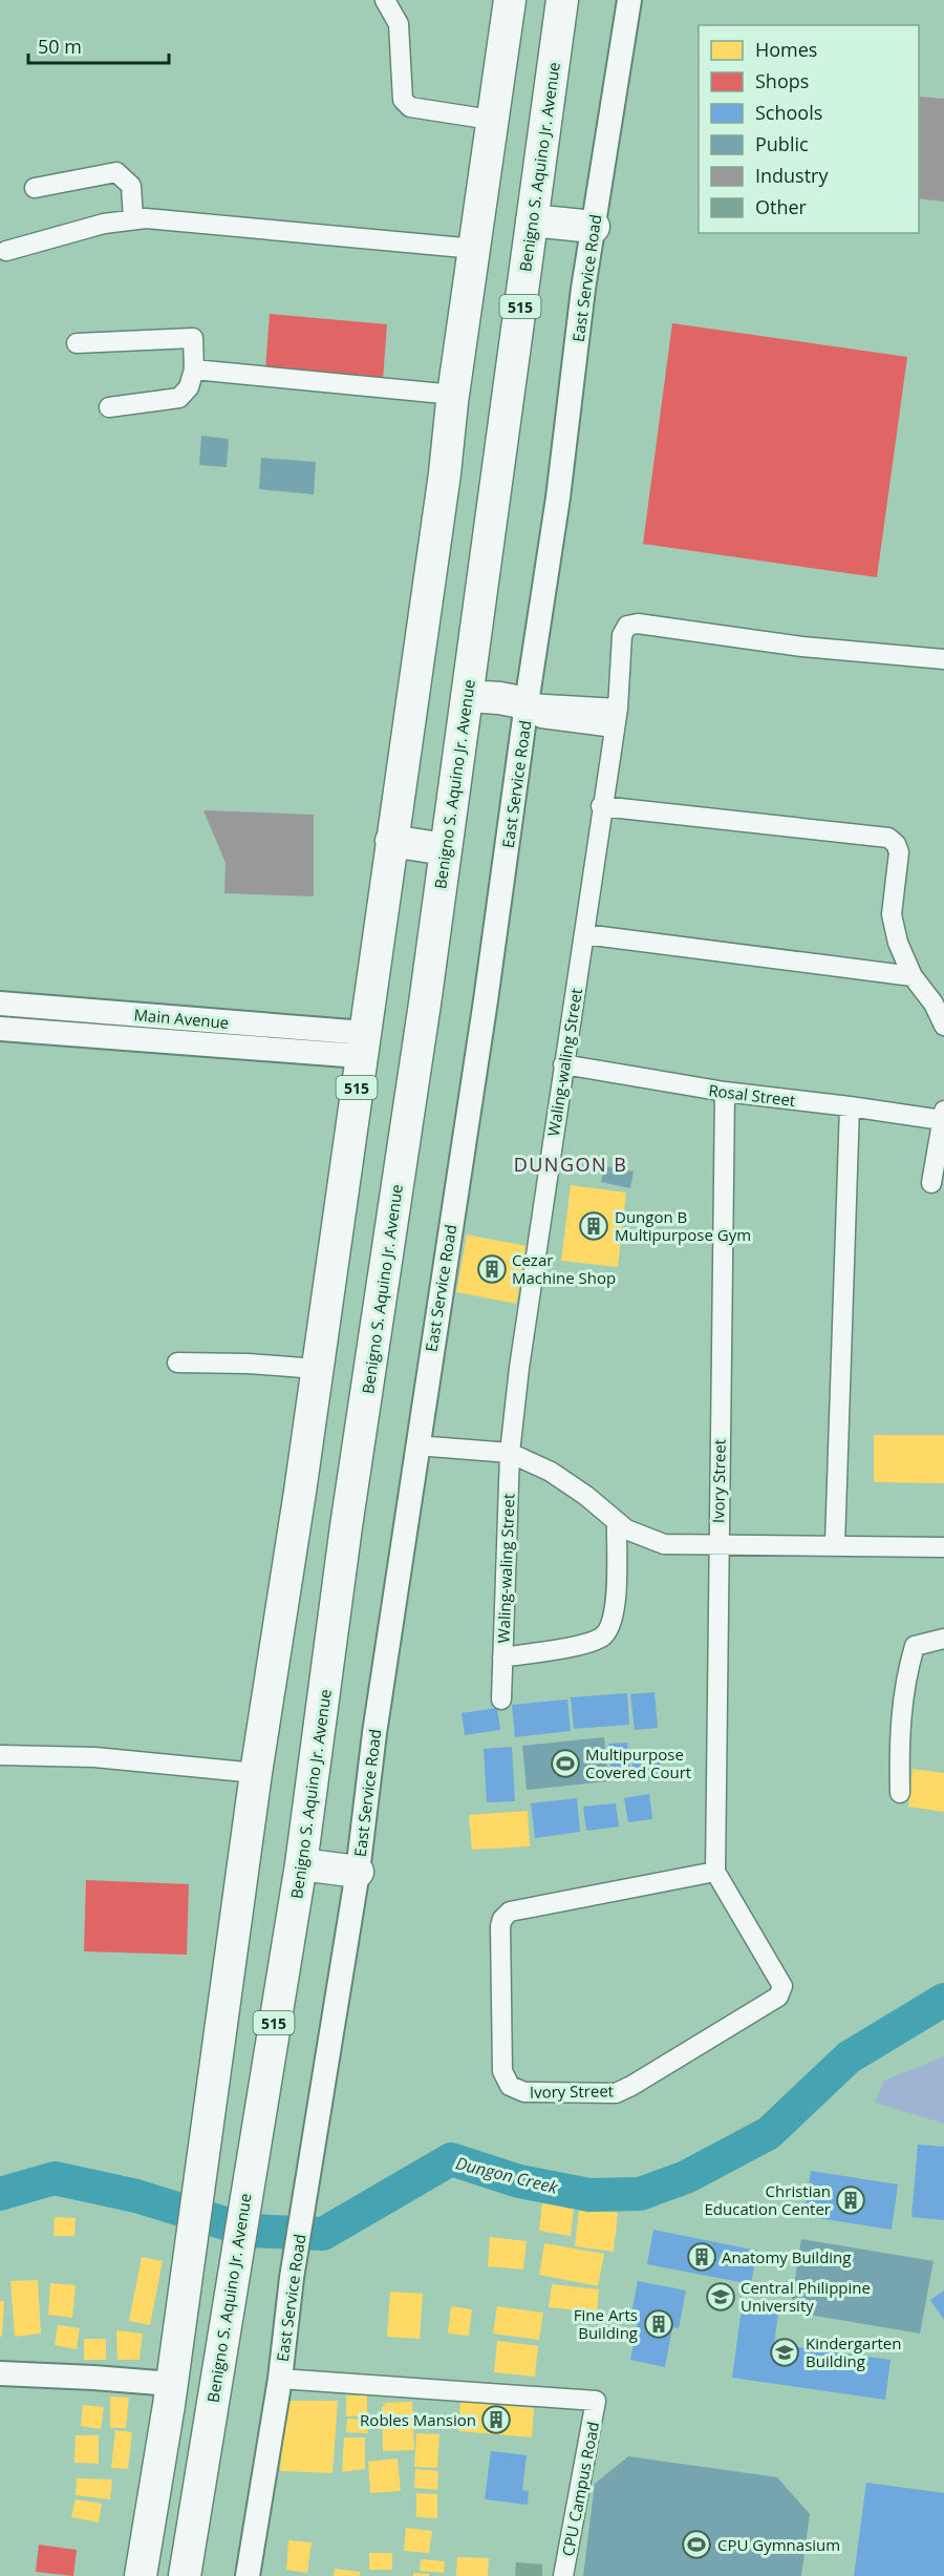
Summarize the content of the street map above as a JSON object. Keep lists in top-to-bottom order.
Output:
{
  "streets": {
    "highway": ["Benigno S. Aquino Jr. Avenue", "515"],
    "street": [
      "East Service Road",
      "Main Avenue",
      "Waling-waling Street",
      "Rosal Street",
      "Ivory Street",
      "CPU Campus Road"
    ]
  },
  "crossings": [
    ["East Service Road", "CPU Campus Road"],
    ["515", "Main Avenue"],
    ["Waling-waling Street", "Rosal Street"],
    ["Rosal Street", "Ivory Street"]
  ],
  "districts": ["DUNGON B"],
  "water": ["Dungon Creek"],
  "places": {
    "building": [
      "Dungon B Multipurpose Gym",
      "Cezar Machine Shop",
      "Christian Education Center",
      "Anatomy Building",
      "Fine Arts Building",
      "Robles Mansion"
    ],
    "sports": ["Multipurpose Covered Court", "CPU Gymnasium"],
    "school or university": ["Central Philippine University", "Kindergarten Building"]
  },
  "legend": [
    "Homes",
    "Shops",
    "Schools",
    "Public",
    "Industry",
    "Other"
  ],
  "scale_bar": "50 m"
}
